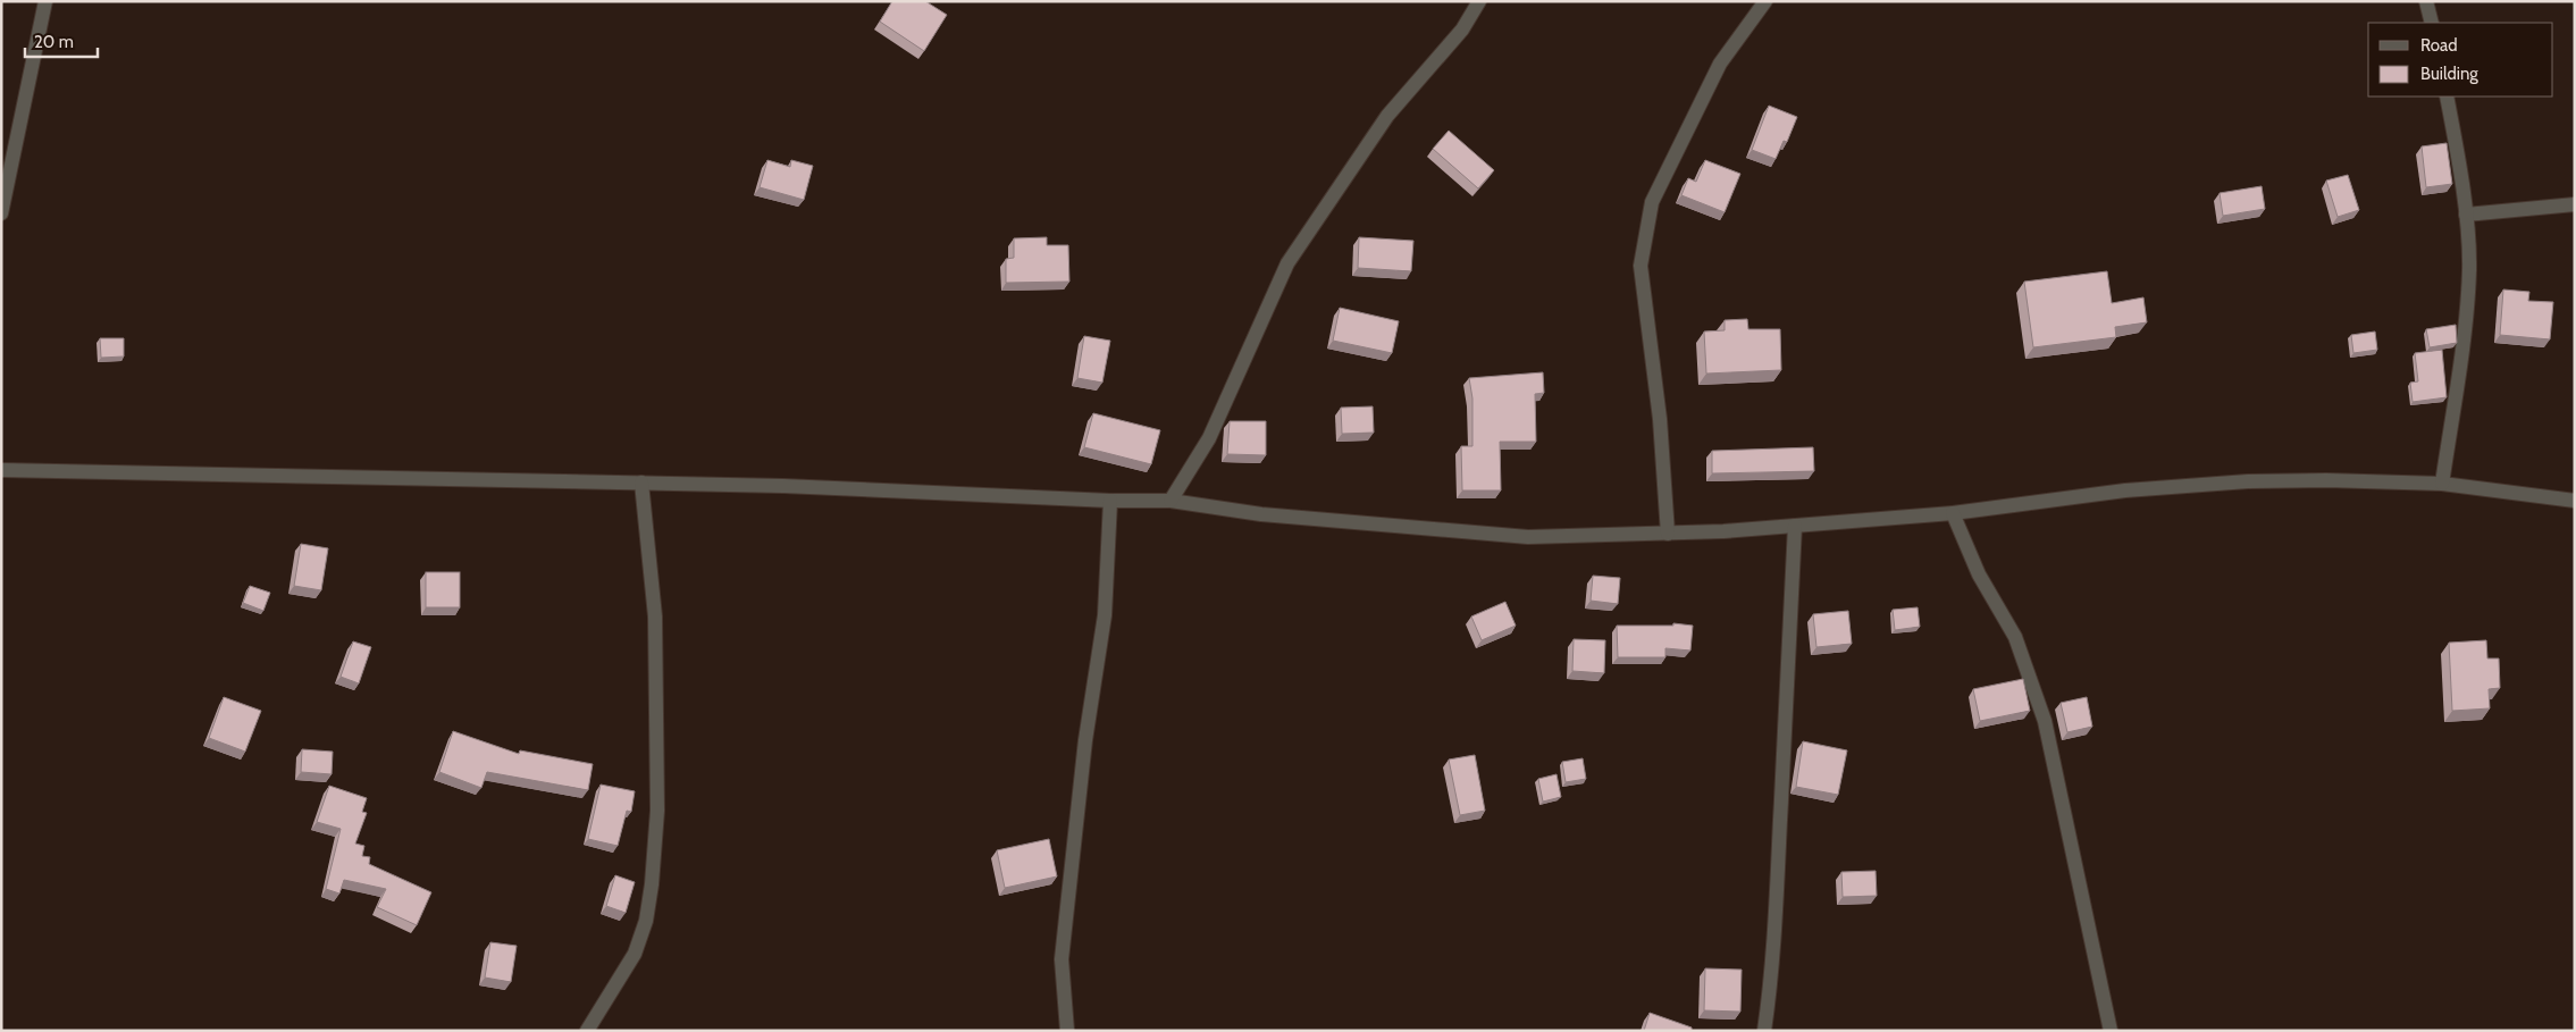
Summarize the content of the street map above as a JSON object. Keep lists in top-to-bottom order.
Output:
{
  "legend": ["Road", "Building"],
  "scale_bar": "20 m"
}
